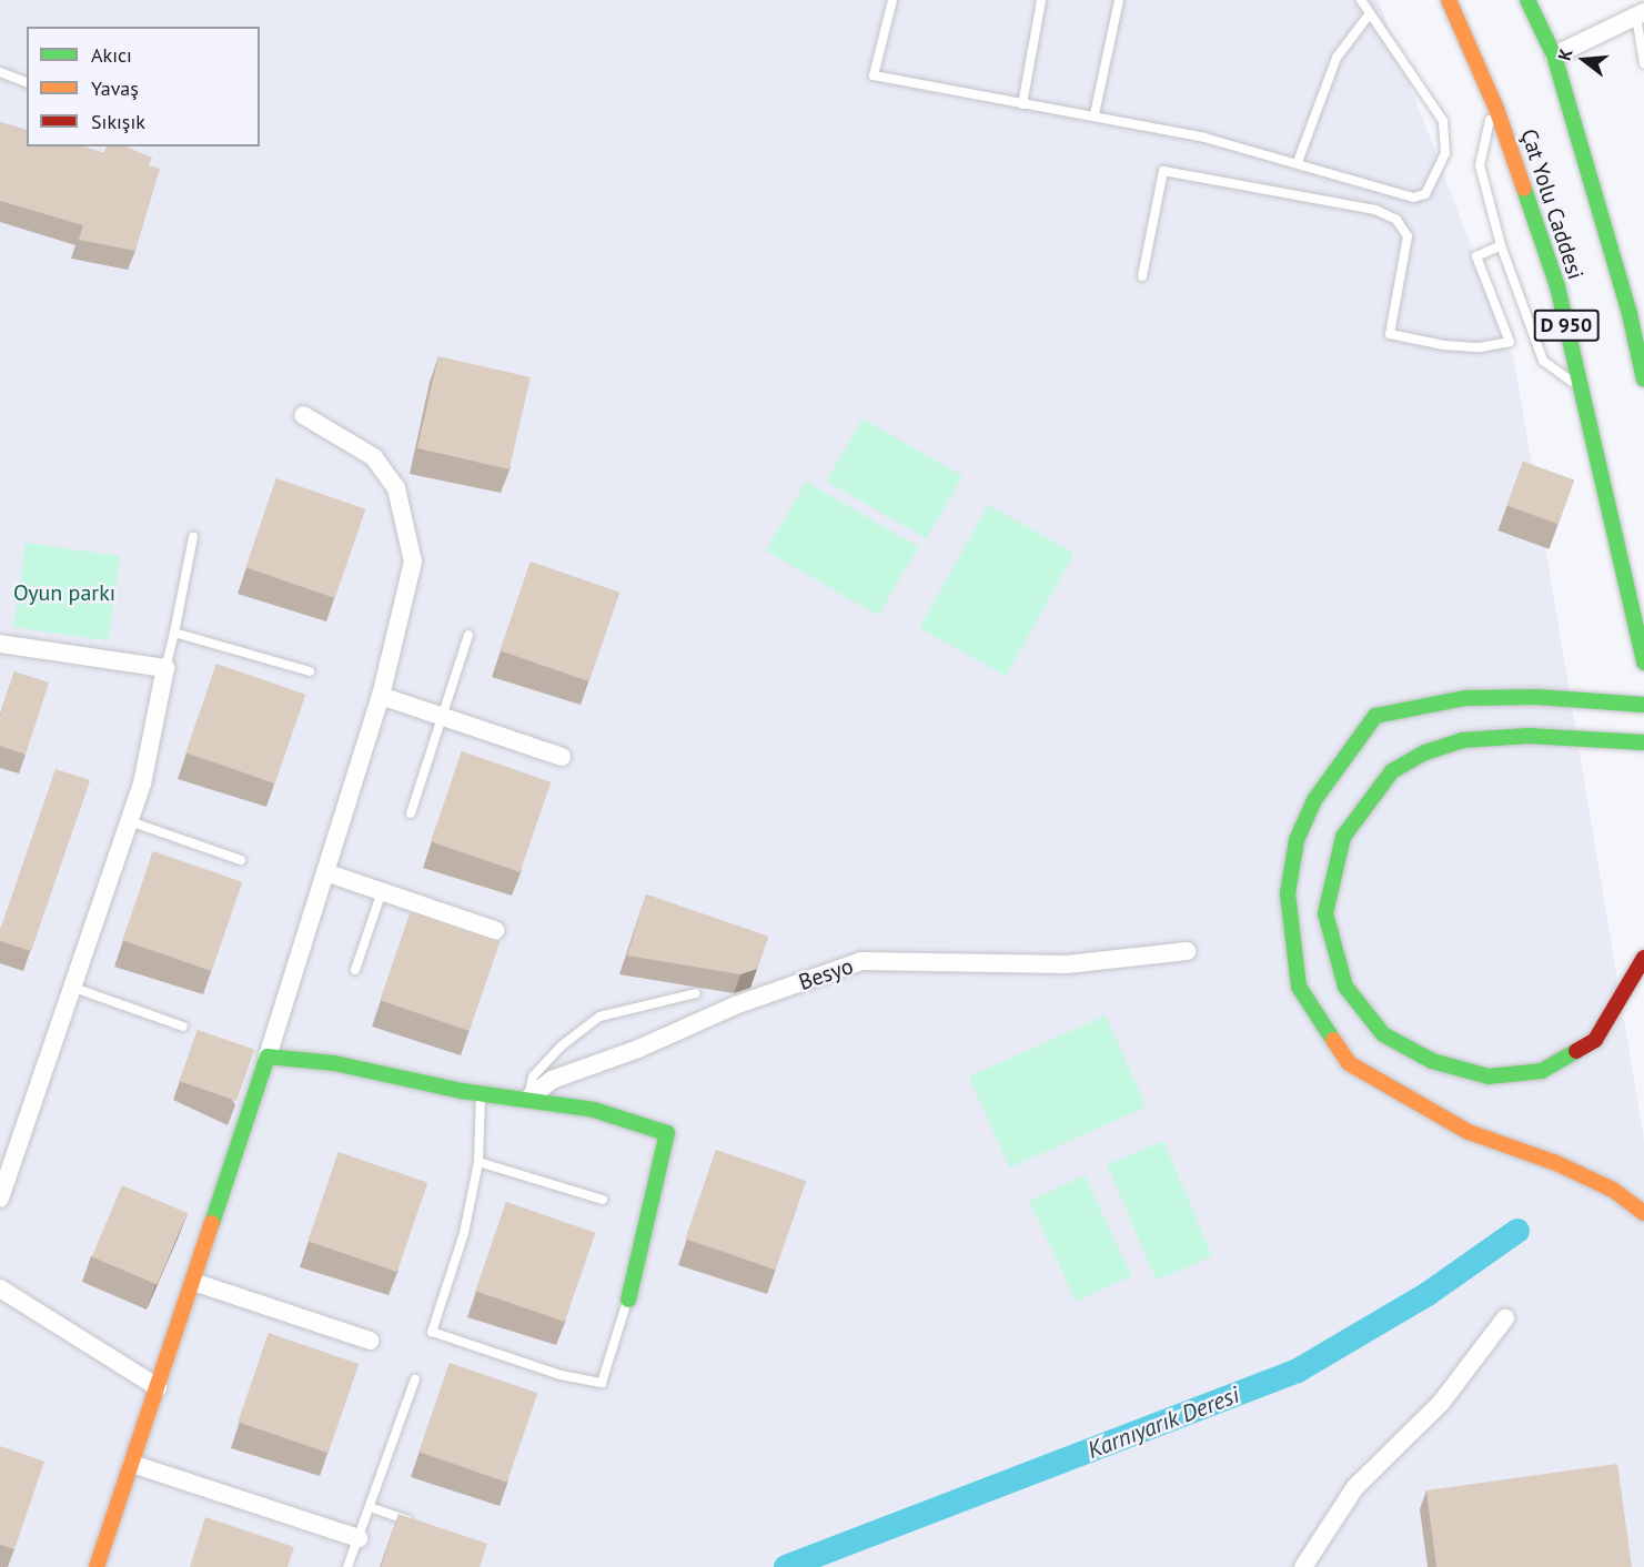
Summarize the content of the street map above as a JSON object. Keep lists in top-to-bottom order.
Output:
{
  "streets": {
    "main road": ["Çat Yolu Caddesi", "D 950"],
    "street": ["Besyo"]
  },
  "water": ["Karnıyarık Deresi"],
  "parks": ["Oyun parkı"],
  "legend": ["Akıcı", "Yavaş", "Sıkışık"],
  "north": "left"
}
